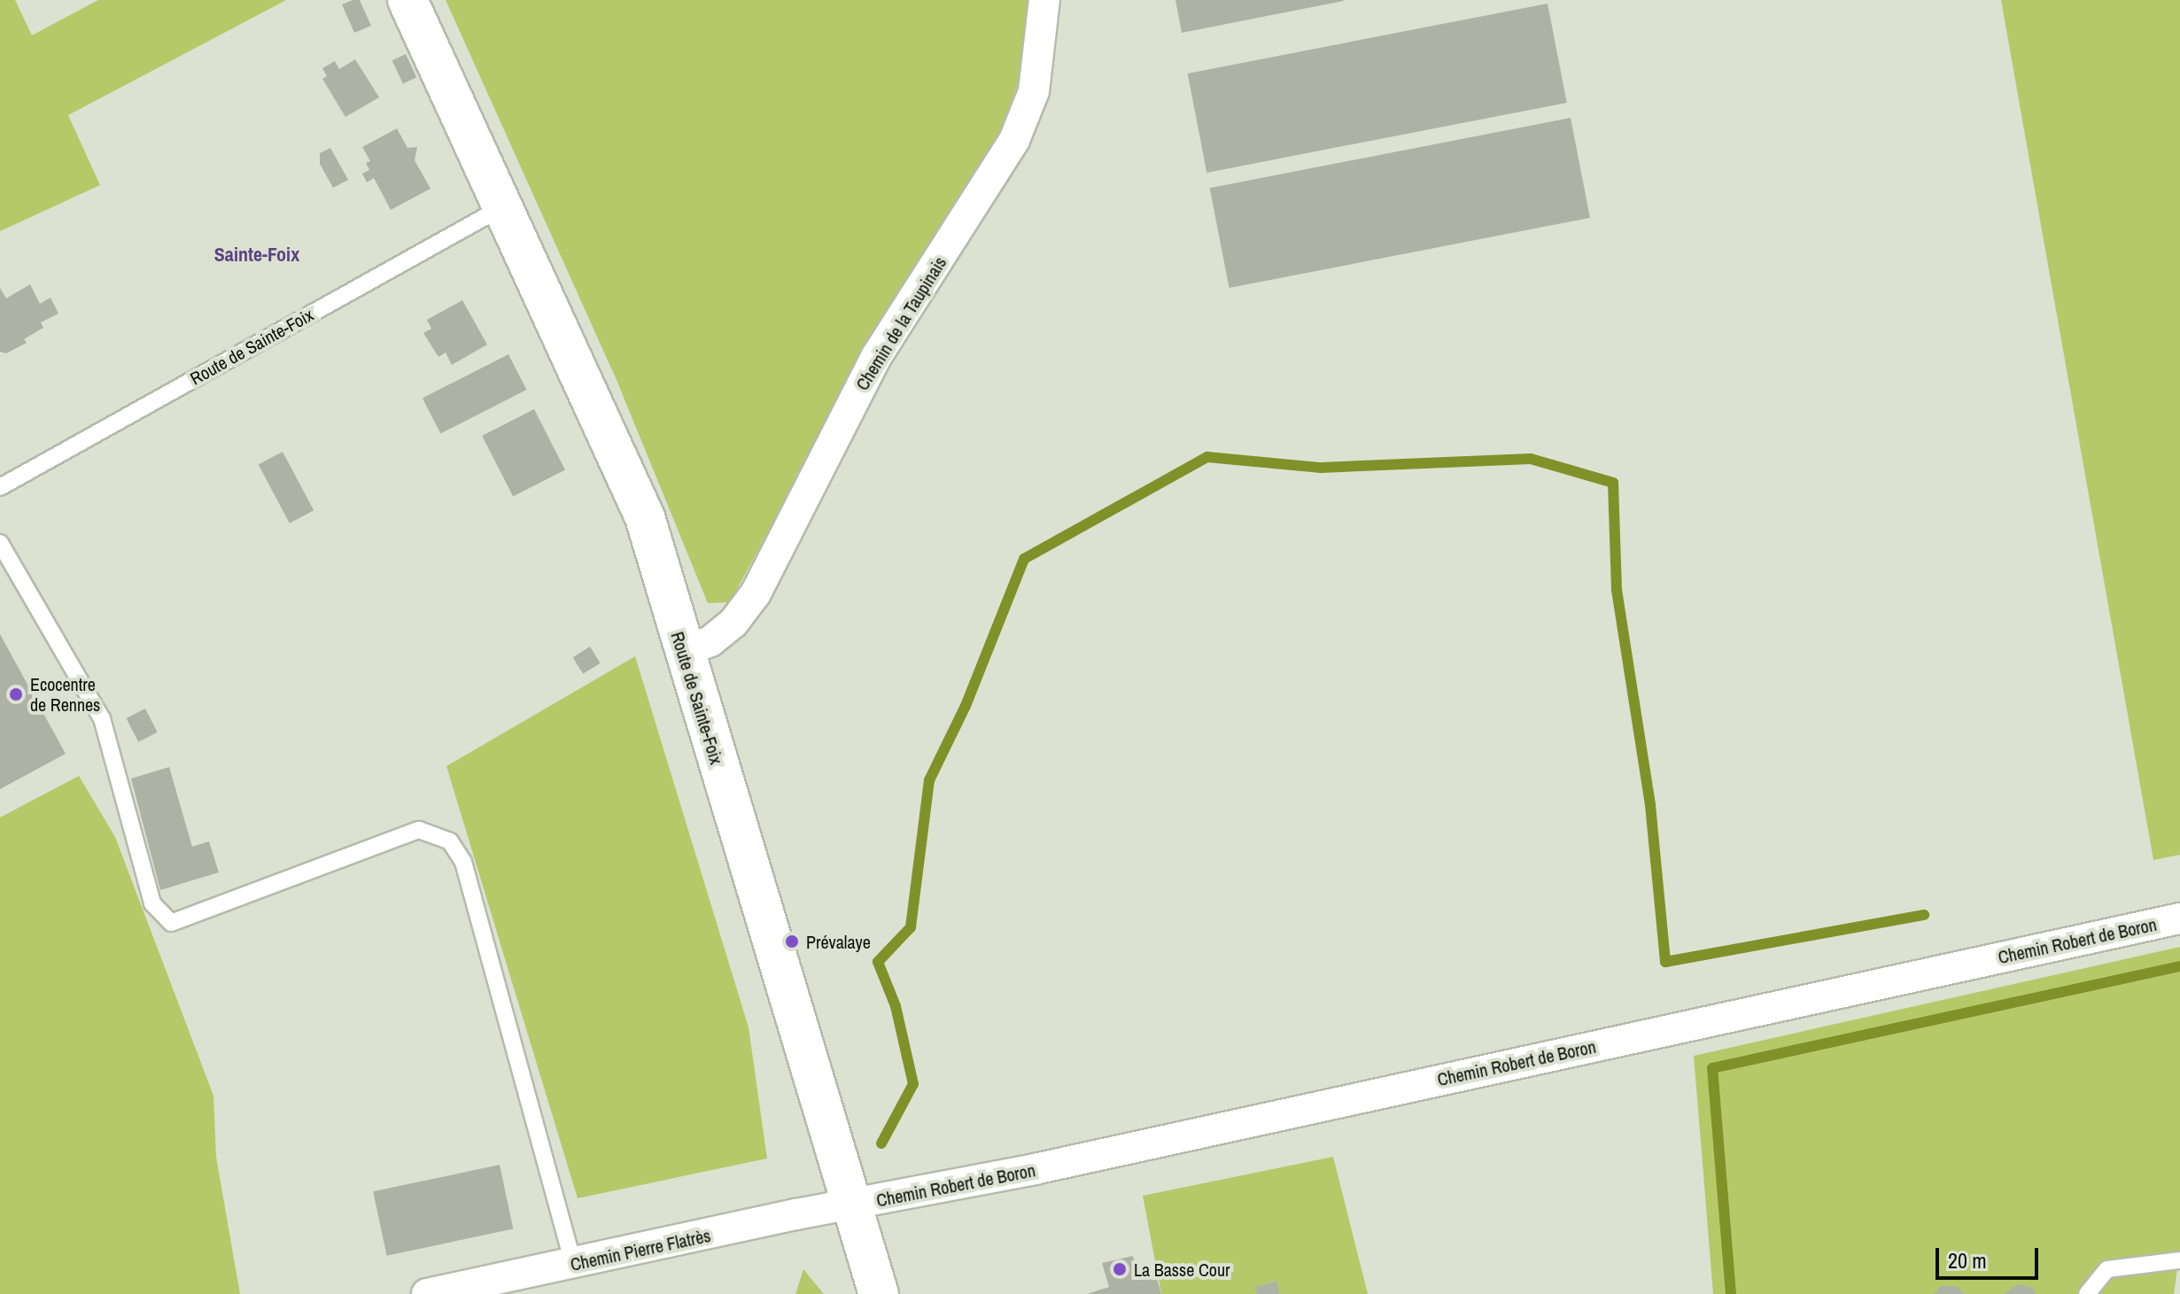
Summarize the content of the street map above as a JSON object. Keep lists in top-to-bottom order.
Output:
{
  "streets": {
    "street": [
      "Chemin de la Taupinais",
      "Route de Sainte-Foix",
      "Chemin Robert de Boron",
      "Chemin Pierre Flatrès"
    ]
  },
  "crossings": [
    ["Chemin de la Taupinais", "Route de Sainte-Foix"],
    ["Route de Sainte-Foix", "Chemin Robert de Boron"],
    ["Route de Sainte-Foix", "Chemin Pierre Flatrès"],
    ["Chemin Robert de Boron", "Chemin Pierre Flatrès"]
  ],
  "districts": ["Sainte-Foix"],
  "places": ["Ecocentre de Rennes", "Prévalaye", "La Basse Cour"],
  "scale_bar": "20 m"
}
